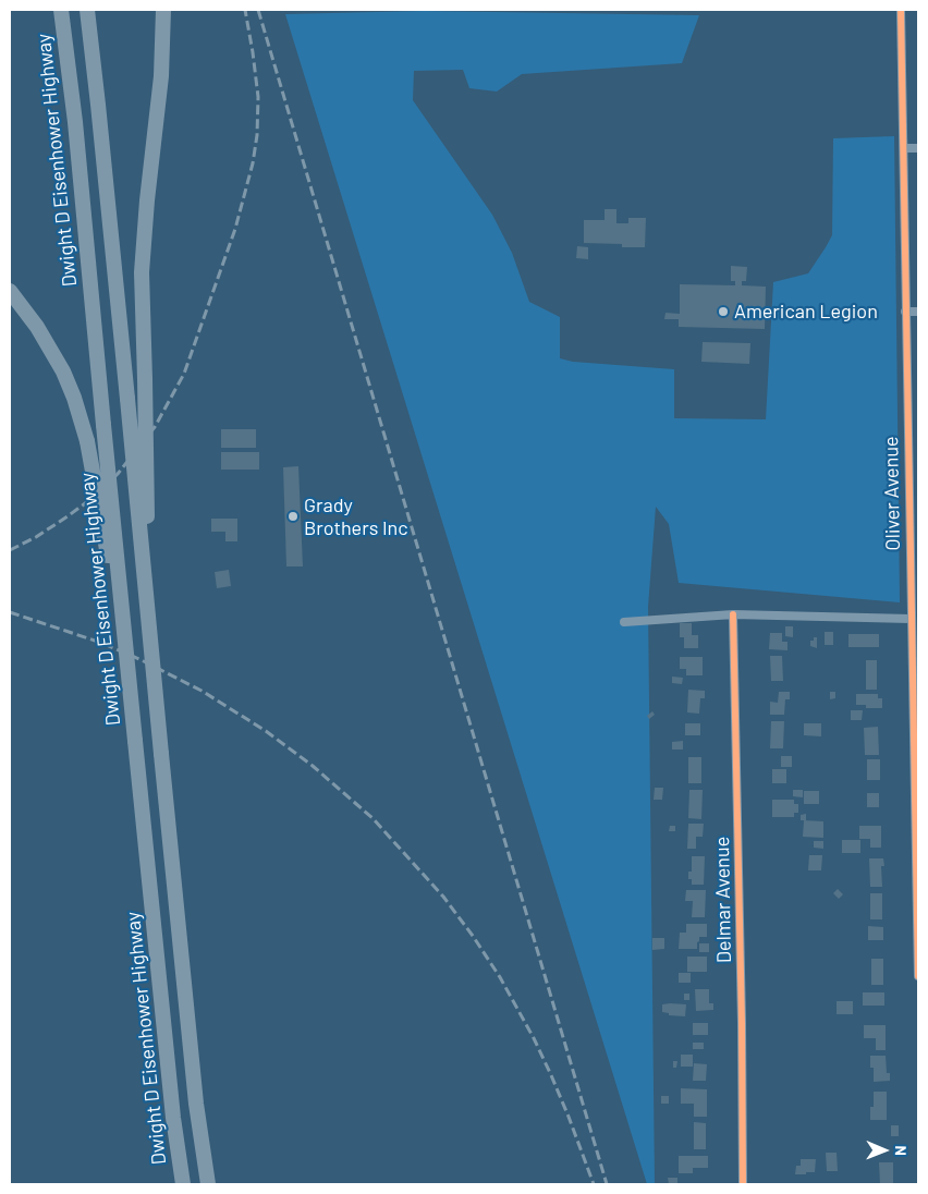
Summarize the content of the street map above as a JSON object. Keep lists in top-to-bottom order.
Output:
{
  "streets": {
    "highway": ["Dwight D Eisenhower Highway"],
    "street": ["Oliver Avenue", "Delmar Avenue"]
  },
  "places": ["American Legion", "Grady Brothers Inc"],
  "north": "right"
}
